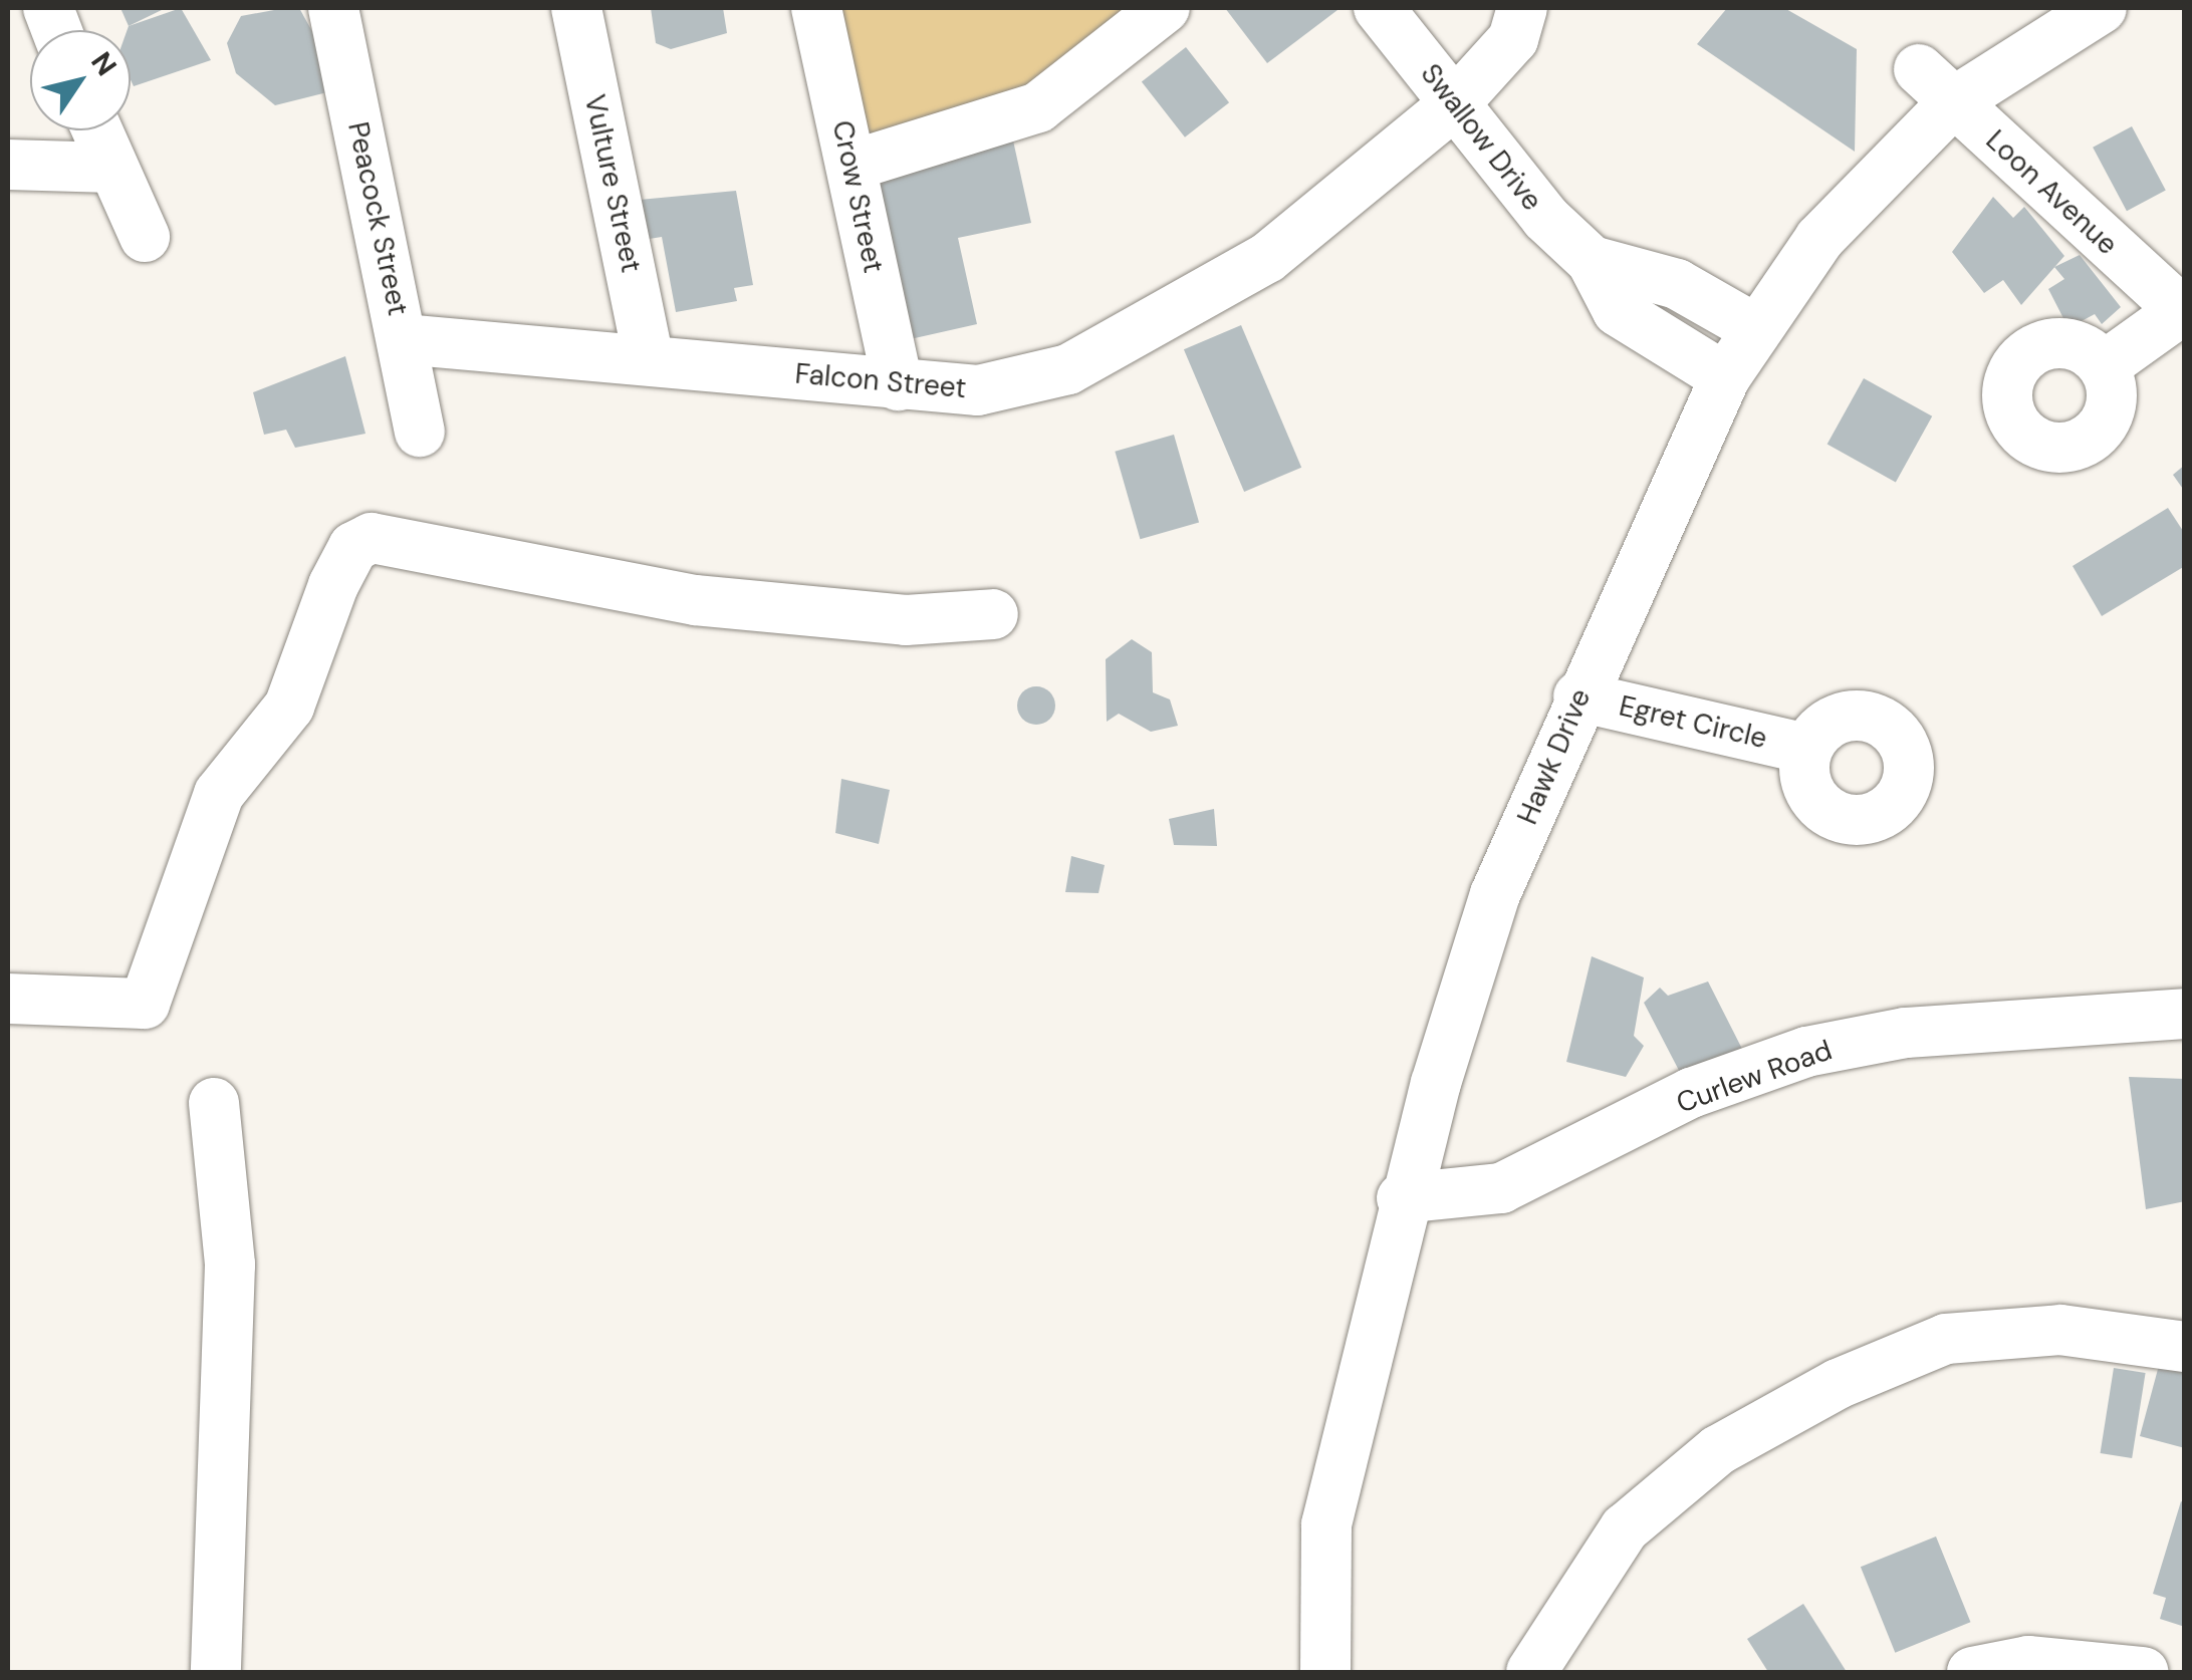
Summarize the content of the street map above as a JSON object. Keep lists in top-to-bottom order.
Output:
{
  "streets": {
    "street": [
      "Swallow Drive",
      "Vulture Street",
      "Loon Avenue",
      "Crow Street",
      "Peacock Street",
      "Falcon Street",
      "Egret Circle",
      "Hawk Drive",
      "Curlew Road"
    ]
  },
  "crossings": [
    ["Swallow Drive", "Falcon Street"],
    ["Swallow Drive", "Hawk Drive"],
    ["Vulture Street", "Falcon Street"],
    ["Loon Avenue", "Hawk Drive"],
    ["Crow Street", "Falcon Street"],
    ["Peacock Street", "Falcon Street"],
    ["Egret Circle", "Hawk Drive"],
    ["Hawk Drive", "Curlew Road"]
  ],
  "north": "top right"
}
